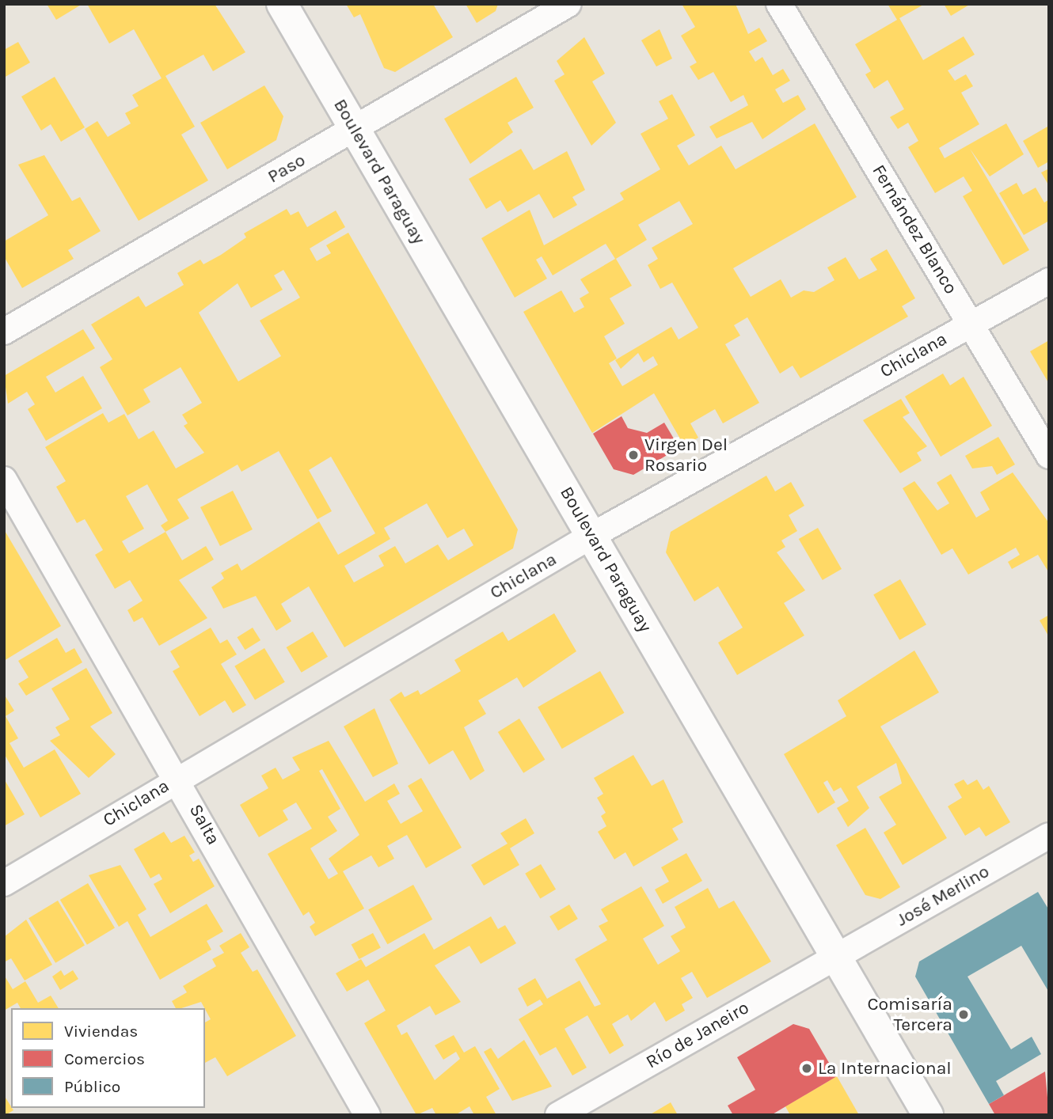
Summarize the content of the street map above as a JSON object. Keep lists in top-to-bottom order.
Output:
{
  "streets": {
    "main road": ["Boulevard Paraguay"],
    "street": [
      "Paso",
      "Fernández Blanco",
      "Chiclana",
      "Salta",
      "José Merlino",
      "Río de Janeiro"
    ]
  },
  "crossings": [
    ["Paso", "Boulevard Paraguay"],
    ["Boulevard Paraguay", "Chiclana"],
    ["Boulevard Paraguay", "José Merlino"],
    ["Boulevard Paraguay", "Río de Janeiro"],
    ["Fernández Blanco", "Chiclana"],
    ["Chiclana", "Salta"],
    ["José Merlino", "Río de Janeiro"]
  ],
  "places": ["Virgen Del Rosario", "Comisaría Tercera", "La Internacional"],
  "legend": ["Viviendas", "Comercios", "Público"]
}
